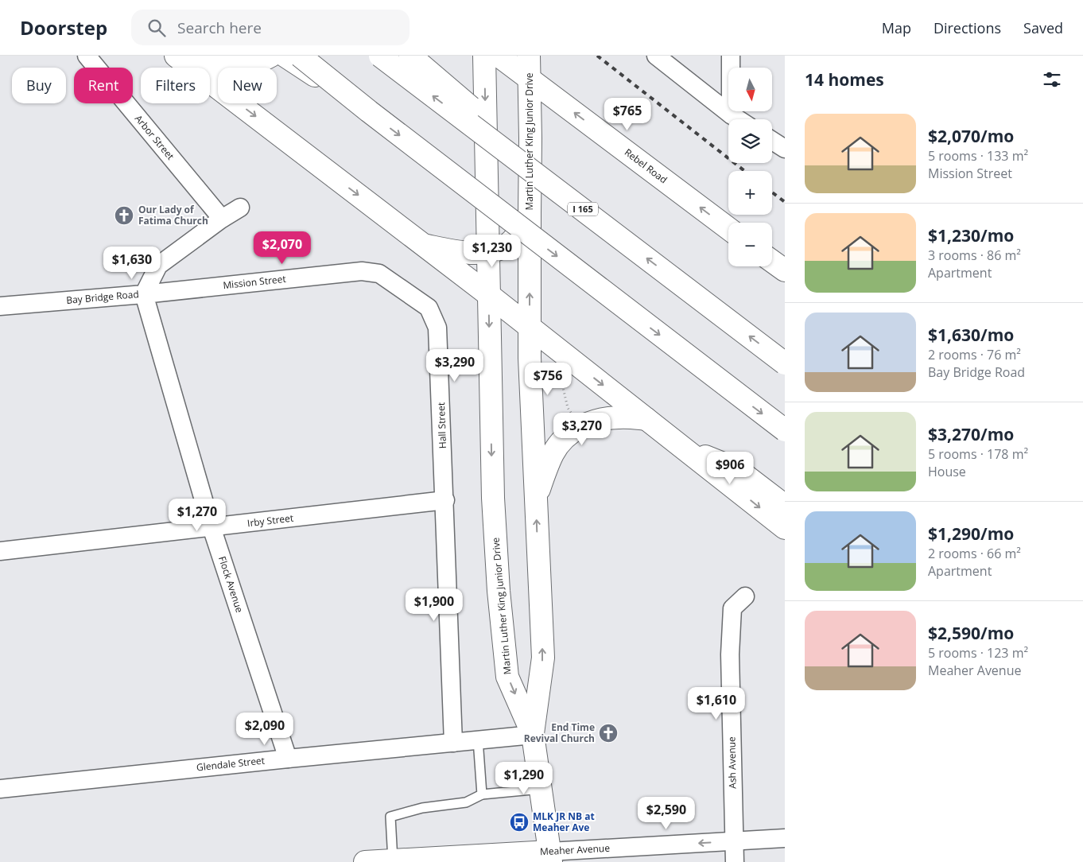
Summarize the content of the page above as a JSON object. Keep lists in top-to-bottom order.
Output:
{
  "streets": {
    "main road": [
      "Martin Luther King Junior Drive",
      "Rebel Road",
      "I 165",
      "Meaher Avenue"
    ],
    "street": [
      "Arbor Street",
      "Mission Street",
      "Bay Bridge Road",
      "Hall Street",
      "Irby Street",
      "Flock Avenue",
      "Ash Avenue",
      "Glendale Street"
    ]
  },
  "crossings": [
    ["Arbor Street", "Bay Bridge Road"],
    ["Martin Luther King Junior Drive", "Rebel Road"],
    ["Martin Luther King Junior Drive", "Glendale Street"],
    ["Mission Street", "Bay Bridge Road"],
    ["Mission Street", "Hall Street"],
    ["Mission Street", "Flock Avenue"],
    ["Bay Bridge Road", "Flock Avenue"],
    ["Hall Street", "Irby Street"],
    ["Hall Street", "Glendale Street"],
    ["Irby Street", "Flock Avenue"],
    ["Flock Avenue", "Glendale Street"],
    ["Ash Avenue", "Meaher Avenue"]
  ],
  "one_way": ["Meaher Avenue"],
  "places": {
    "church": ["Our Lady of Fatima Church", "End Time Revival Church"],
    "bus stop": ["MLK JR NB at Meaher Ave"]
  },
  "north": "bottom",
  "page": {
    "header": "Doorstep",
    "search": "Search here",
    "nav": ["Map", "Directions", "Saved"],
    "heading": "14 homes",
    "map_buttons": ["+", "−"],
    "chip": [
      "Buy",
      "Rent",
      "Filters",
      "New"
    ],
    "price": [
      "$765",
      "$2,070",
      "$1,230",
      "$1,630",
      "$3,290",
      "$756",
      "$3,270",
      "$906",
      "$1,270",
      "$1,900",
      "$1,610",
      "$2,090",
      "$1,290",
      "$2,590"
    ],
    "list": [
      {
        "name": "$2,070/mo",
        "note": "5 rooms · 133 m² · Mission Street"
      },
      {
        "name": "$1,230/mo",
        "note": "3 rooms · 86 m² · Apartment"
      },
      {
        "name": "$1,630/mo",
        "note": "2 rooms · 76 m² · Bay Bridge Road"
      },
      {
        "name": "$3,270/mo",
        "note": "5 rooms · 178 m² · House"
      },
      {
        "name": "$1,290/mo",
        "note": "2 rooms · 66 m² · Apartment"
      },
      {
        "name": "$2,590/mo",
        "note": "5 rooms · 123 m² · Meaher Avenue"
      }
    ]
  }
}
